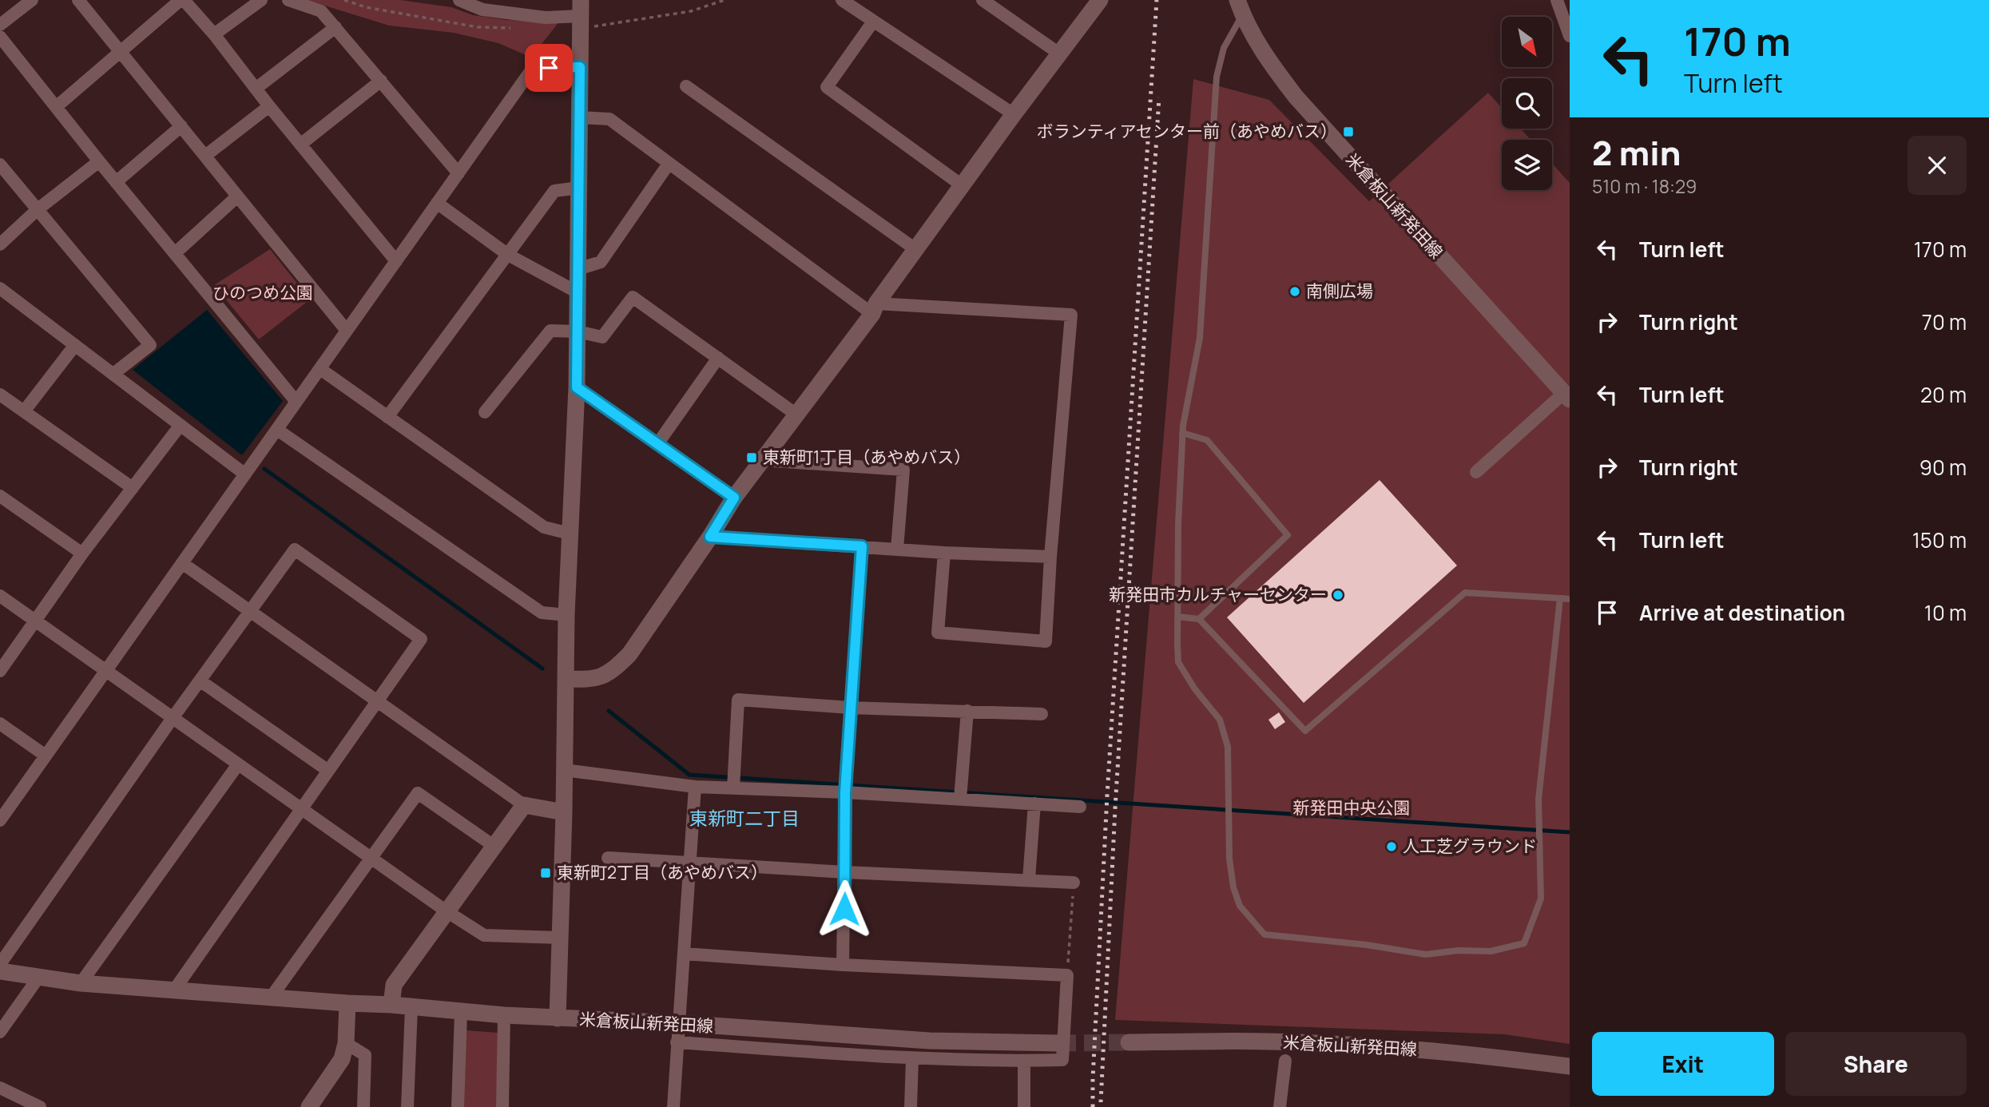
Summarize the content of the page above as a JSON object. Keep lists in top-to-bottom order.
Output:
{
  "streets": {
    "street": ["米倉板山新発田線"]
  },
  "districts": ["東新町二丁目"],
  "parks": ["ひのつめ公園", "新発田中央公園"],
  "places": {
    "transit": ["ボランティアセンター前（あやめバス）", "東新町1丁目（あやめバス）", "東新町2丁目（あやめバス）"],
    "other": ["南側広場", "新発田市カルチャーセンター", "人工芝グラウンド"]
  },
  "north": "bottom right",
  "page": {
    "turn": ["170 m", "Turn left"],
    "heading": ["2 min", "510 m · 18:29"],
    "list": [
      {
        "name": "Turn left",
        "value": "170 m"
      },
      {
        "name": "Turn right",
        "value": "70 m"
      },
      {
        "name": "Turn left",
        "value": "20 m"
      },
      {
        "name": "Turn right",
        "value": "90 m"
      },
      {
        "name": "Turn left",
        "value": "150 m"
      },
      {
        "name": "Arrive at destination",
        "value": "10 m"
      }
    ],
    "buttons": ["Exit", "Share"]
  }
}
